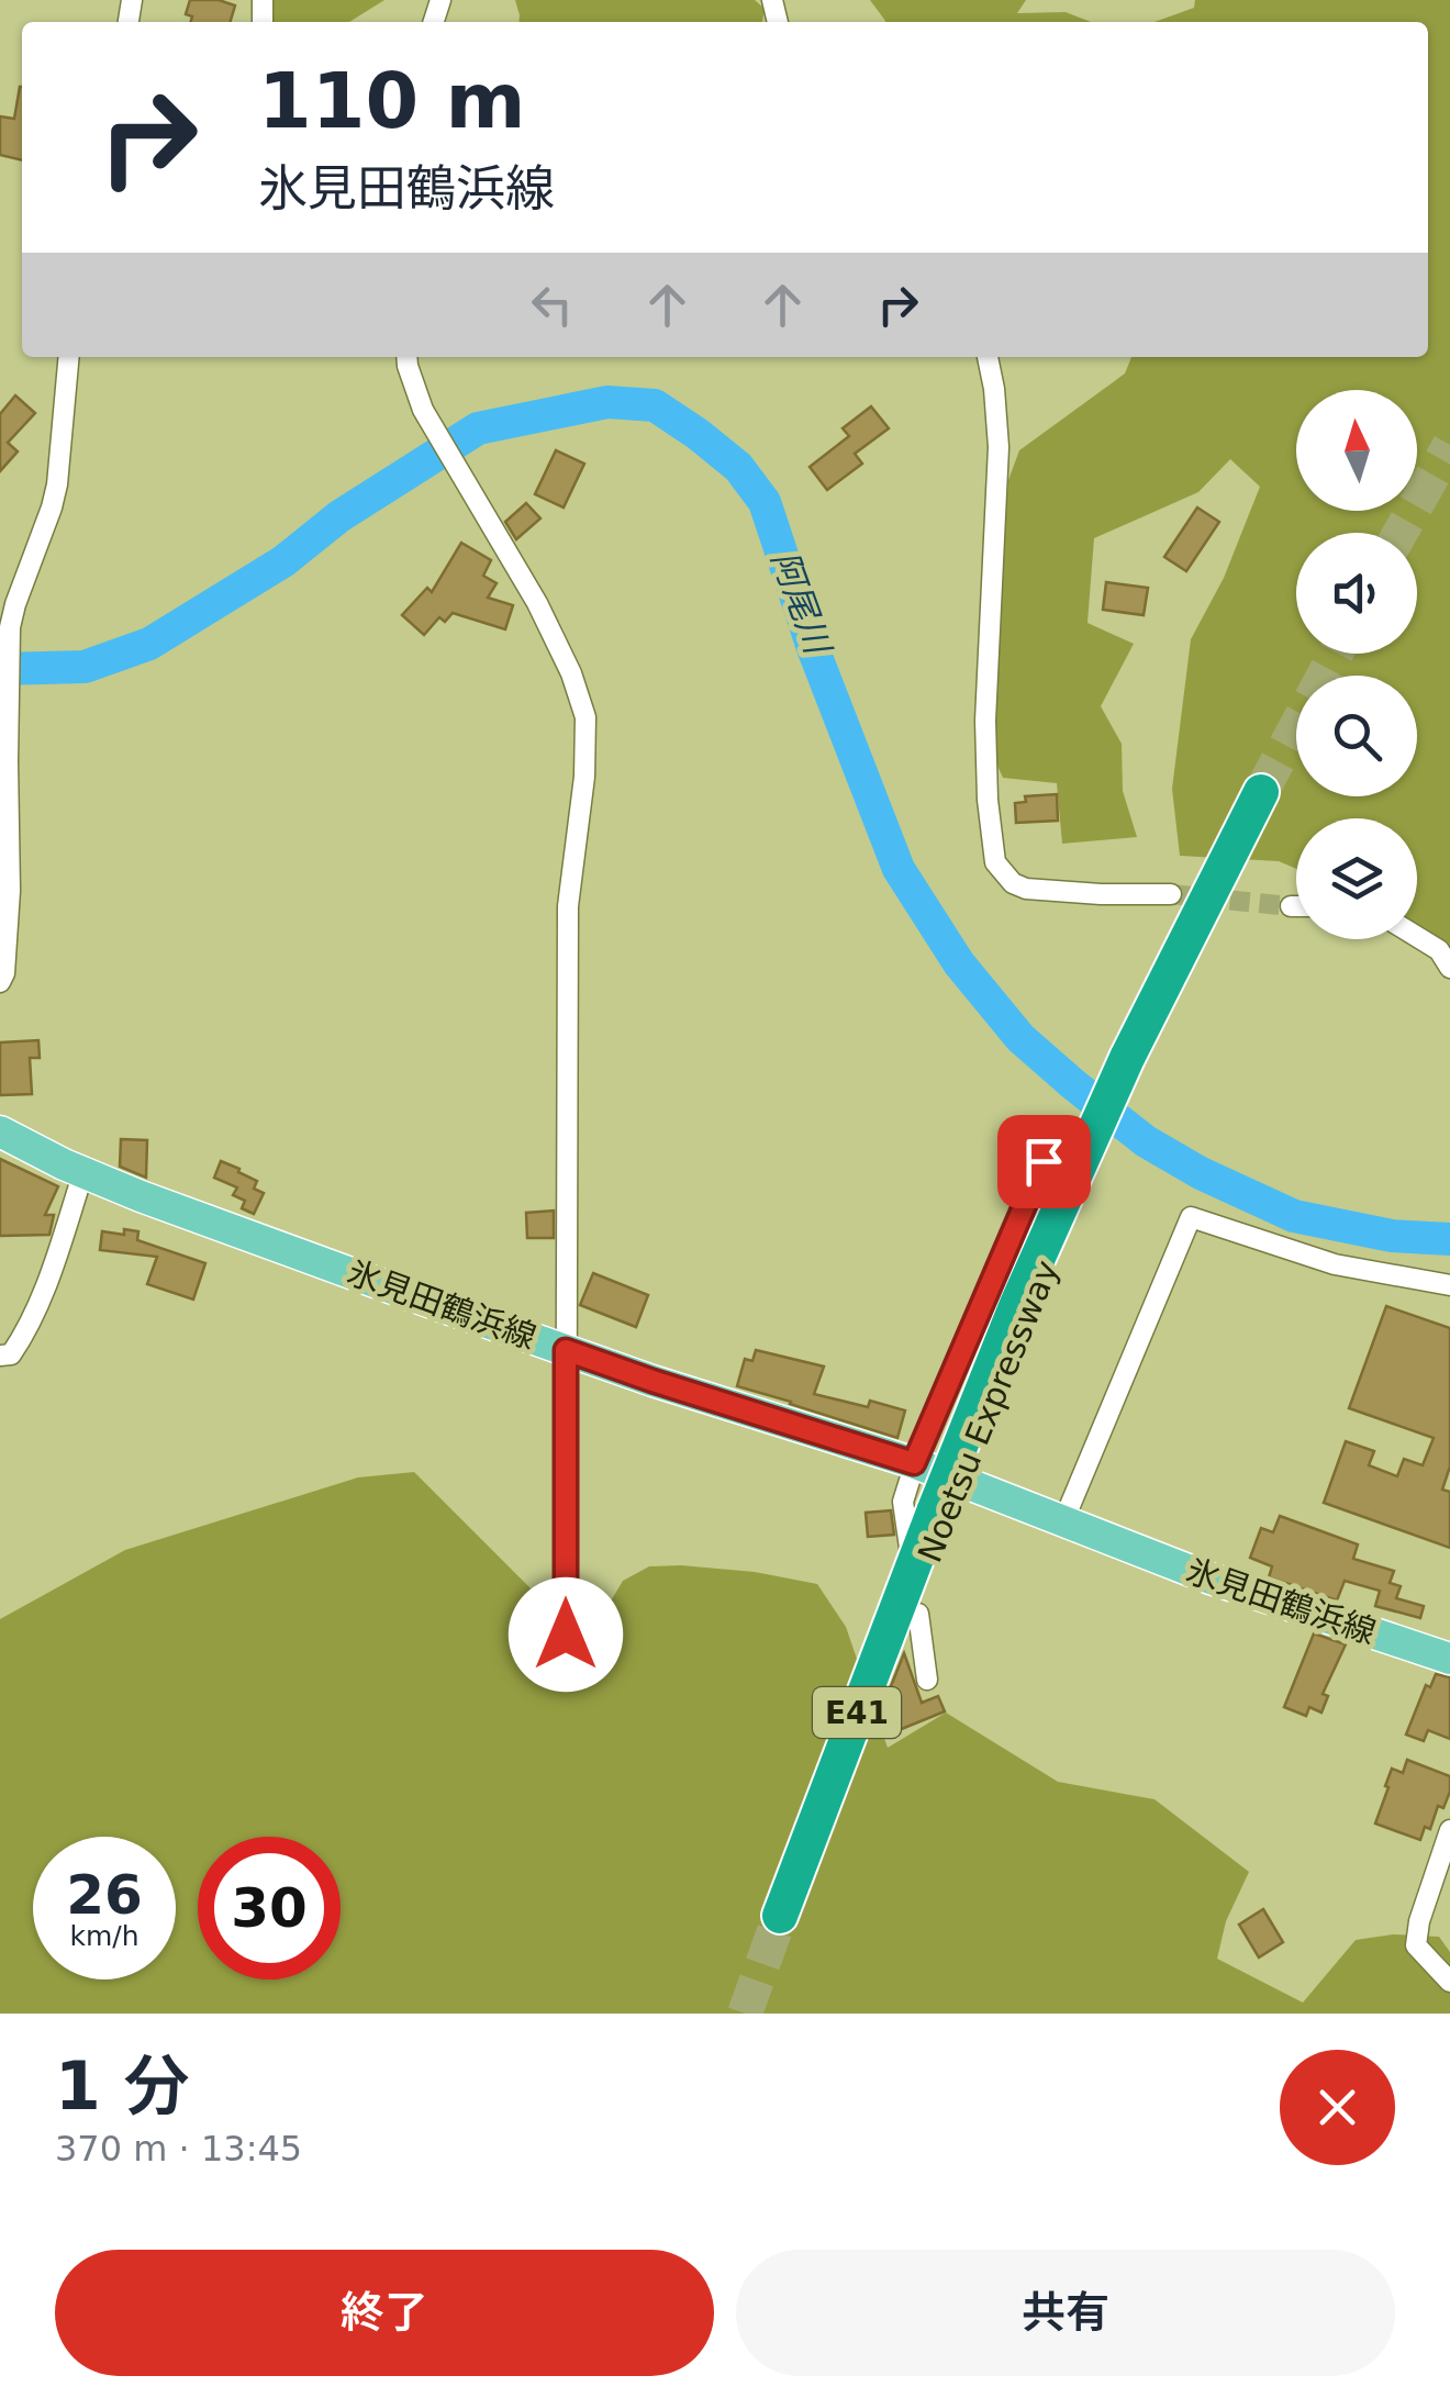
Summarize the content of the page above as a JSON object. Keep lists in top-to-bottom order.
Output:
{
  "streets": {
    "highway": ["Noetsu Expressway", "E41"],
    "main road": ["氷見田鶴浜線"]
  },
  "water": ["阿尾川"],
  "north": "top",
  "page": {
    "turn": ["110 m", "氷見田鶴浜線"],
    "speed": "26 km/h",
    "limit": "30",
    "heading": ["1 分", "370 m · 13:45"],
    "buttons": ["終了", "共有"]
  }
}
